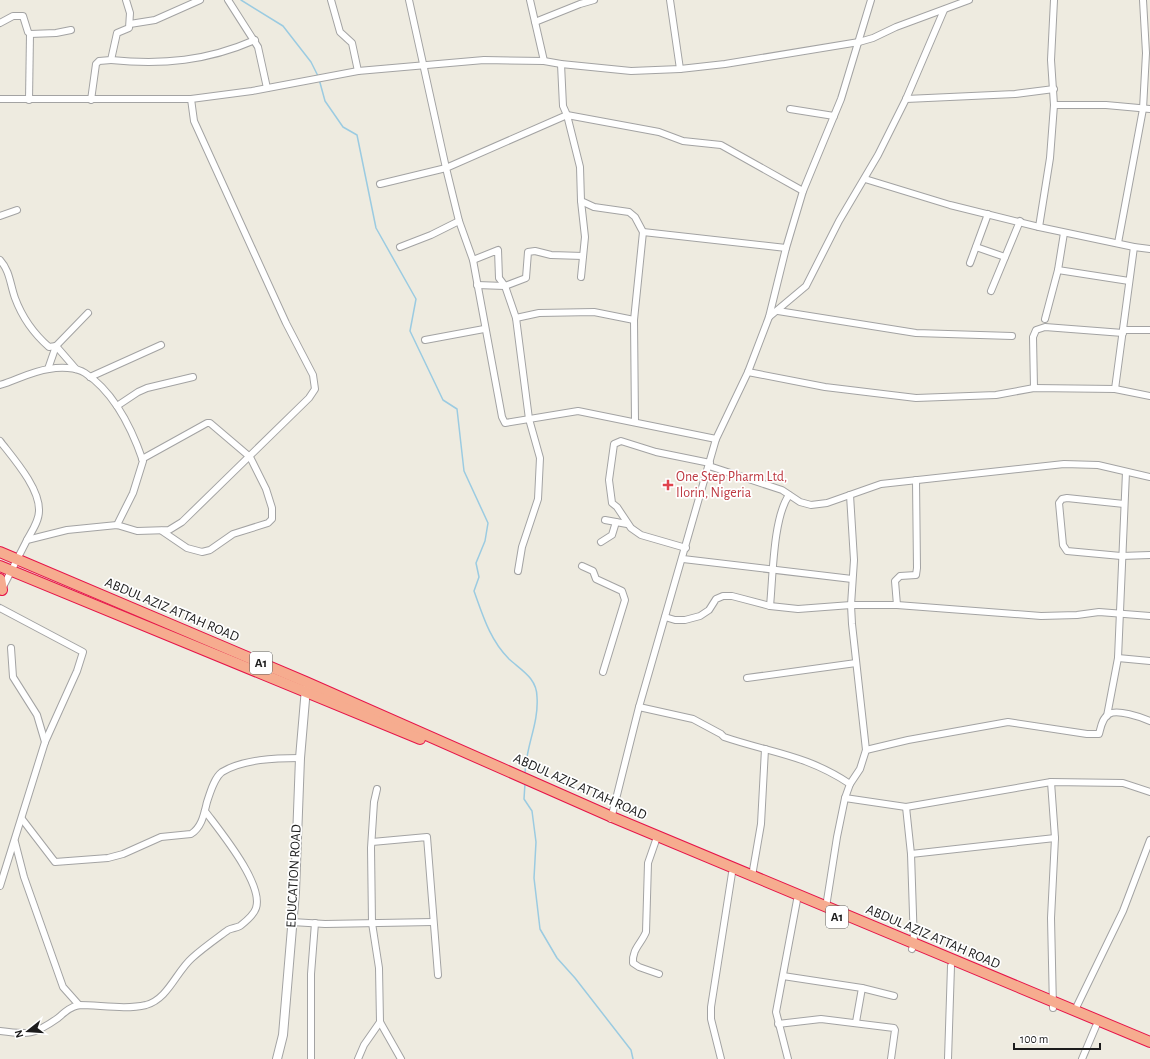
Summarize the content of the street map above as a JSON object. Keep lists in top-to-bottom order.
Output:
{
  "streets": {
    "highway": ["ABDUL AZIZ ATTAH ROAD", "A1"],
    "street": ["EDUCATION ROAD"]
  },
  "crossings": [
    ["ABDUL AZIZ ATTAH ROAD", "EDUCATION ROAD"]
  ],
  "places": {
    "health": ["One Step Pharm Ltd, Ilorin, Nigeria"]
  },
  "scale_bar": "100 m",
  "north": "left"
}
